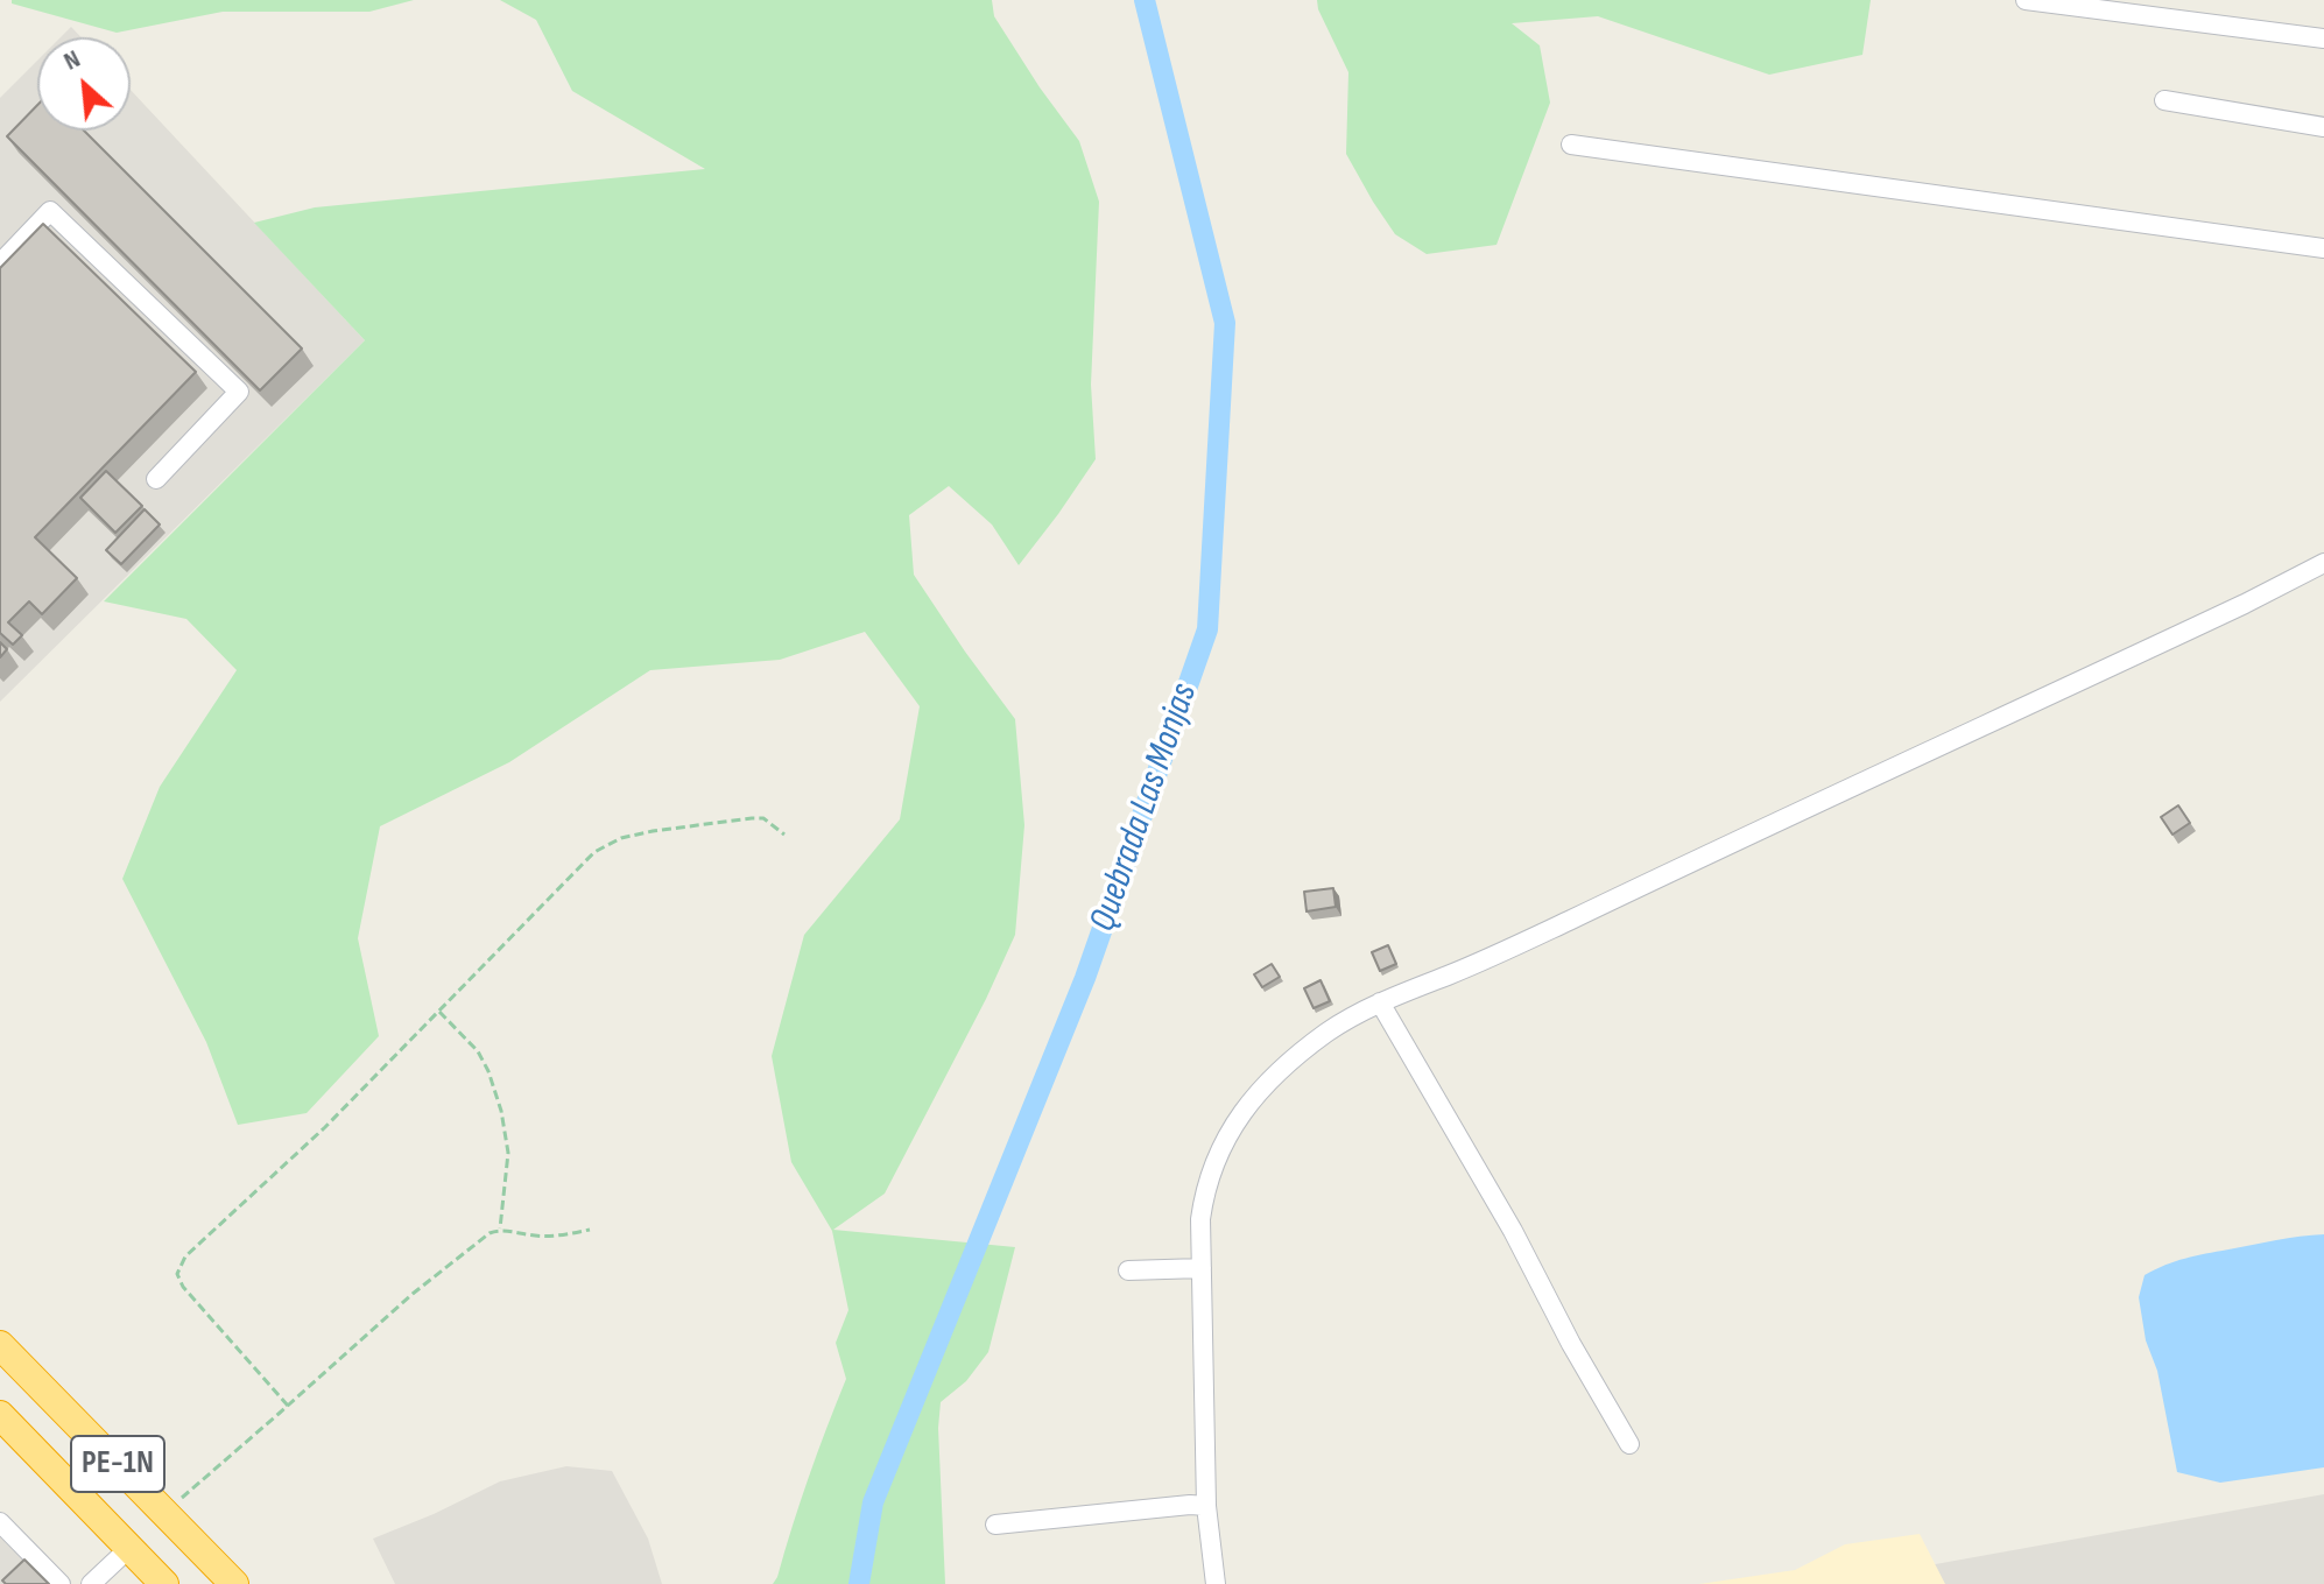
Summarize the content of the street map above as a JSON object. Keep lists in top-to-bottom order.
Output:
{
  "streets": {
    "highway": ["PE-1N"]
  },
  "water": ["Quebrada Las Monjas"],
  "north": "top left"
}
